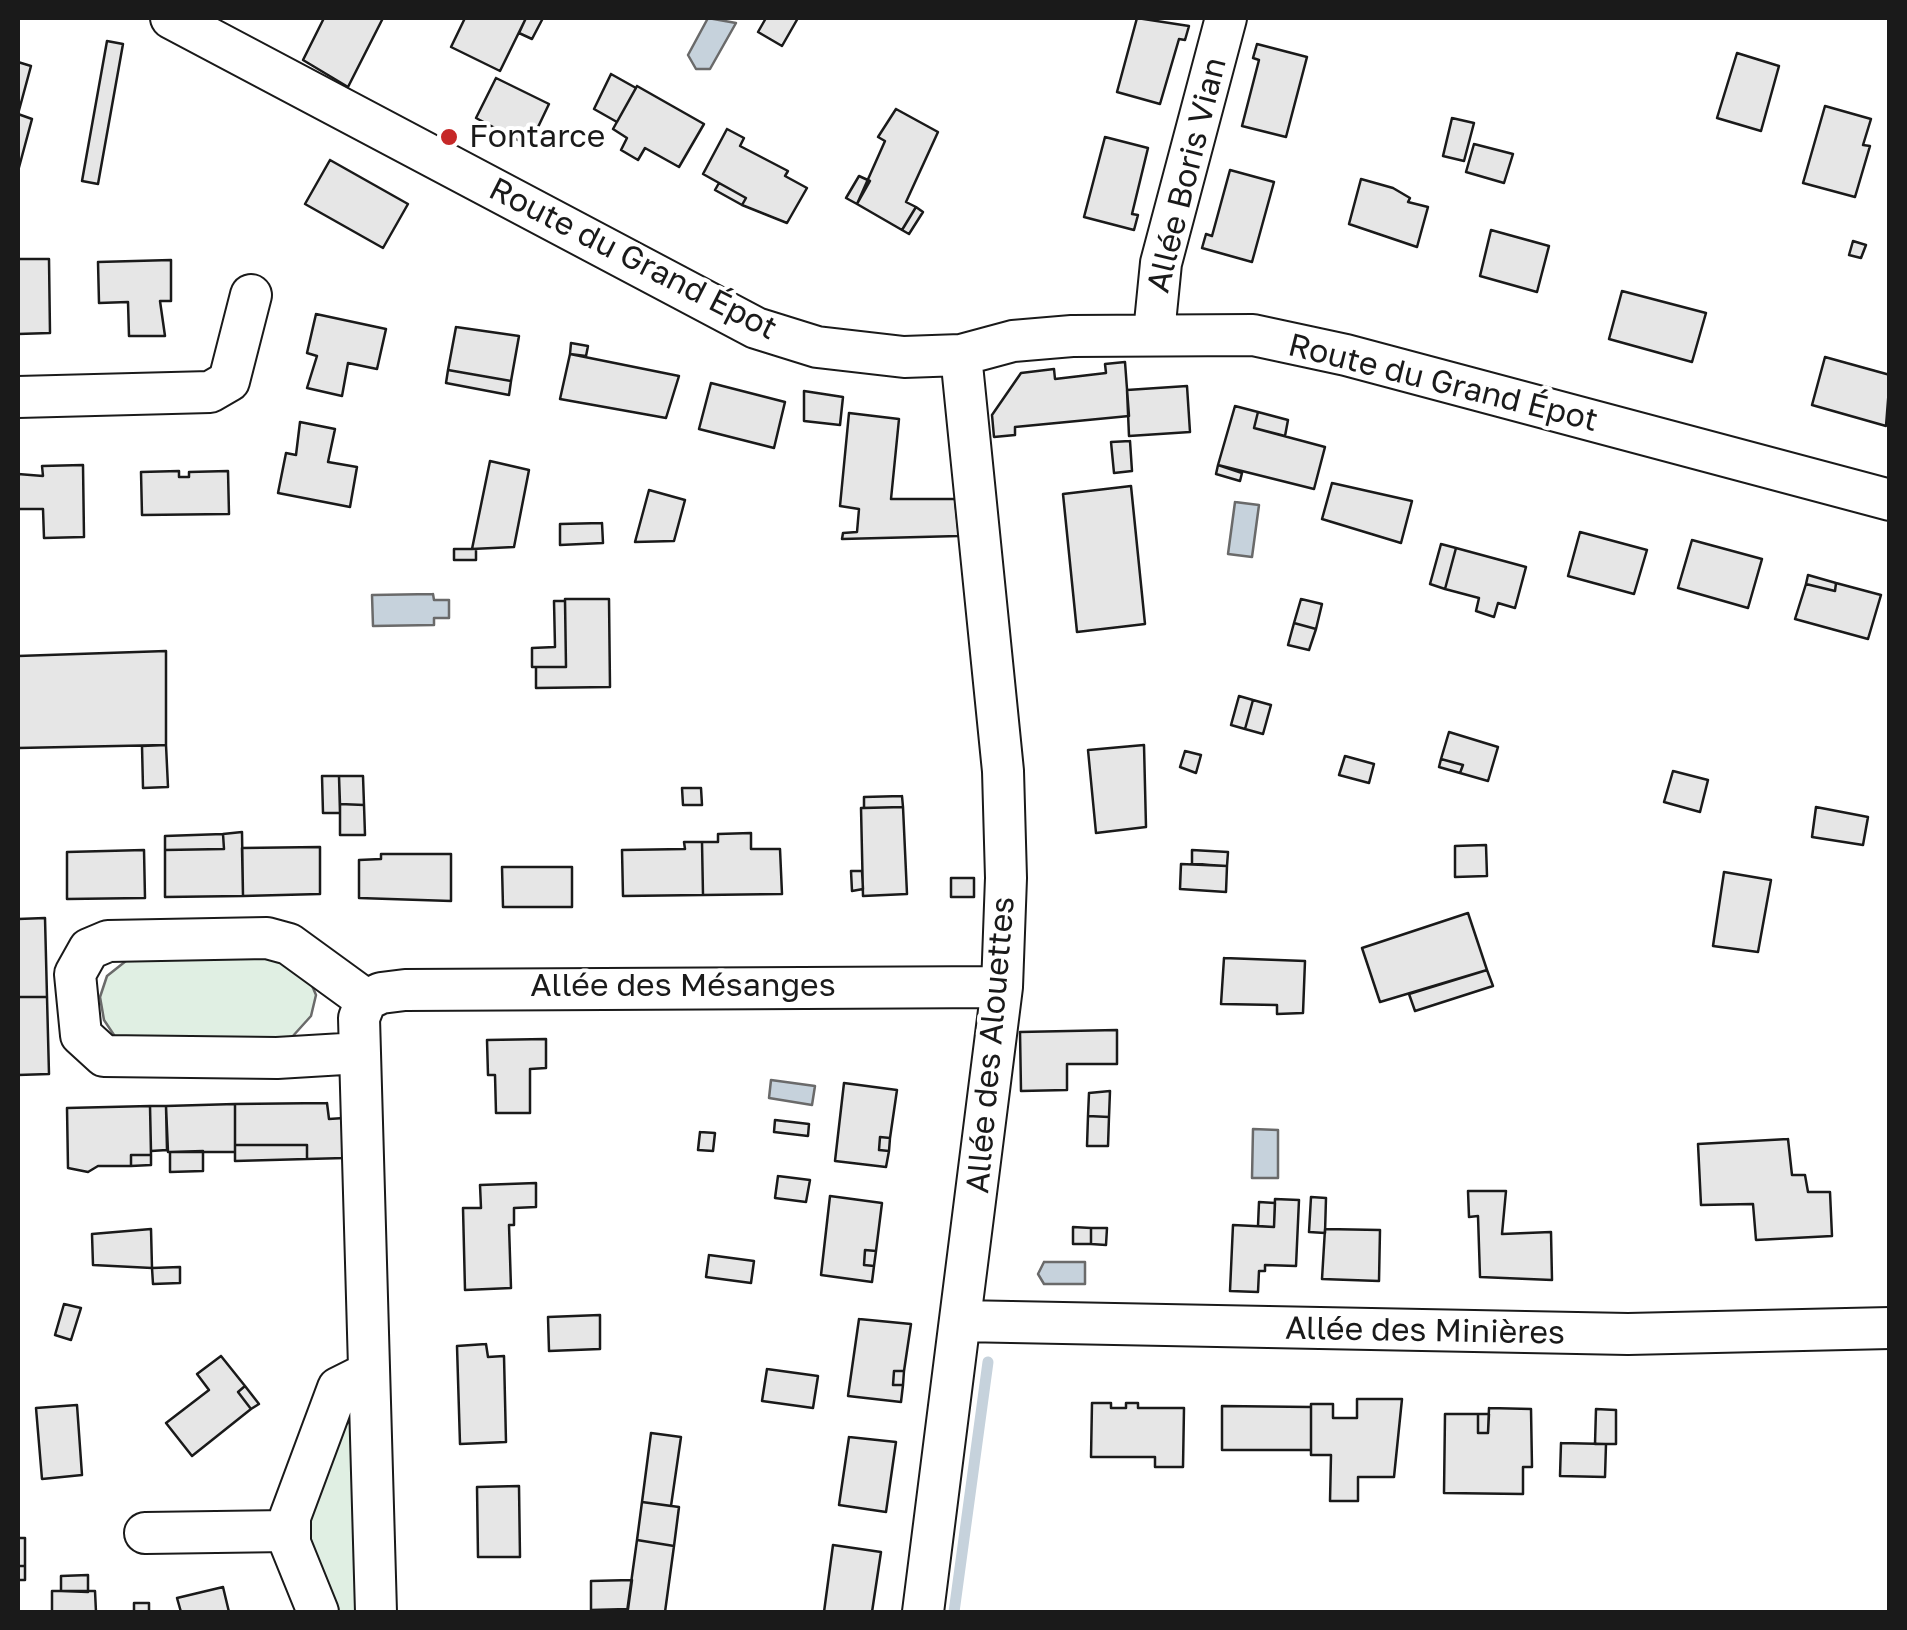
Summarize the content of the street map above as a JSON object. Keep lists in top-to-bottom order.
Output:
{
  "streets": {
    "street": [
      "Allée Boris Vian",
      "Route du Grand Épot",
      "Allée des Mésanges",
      "Allée des Alouettes",
      "Allée des Minières"
    ]
  },
  "crossings": [
    ["Allée Boris Vian", "Route du Grand Épot"],
    ["Route du Grand Épot", "Allée des Alouettes"],
    ["Allée des Mésanges", "Allée des Alouettes"],
    ["Allée des Alouettes", "Allée des Minières"]
  ],
  "places": ["Fontarce"]
}
